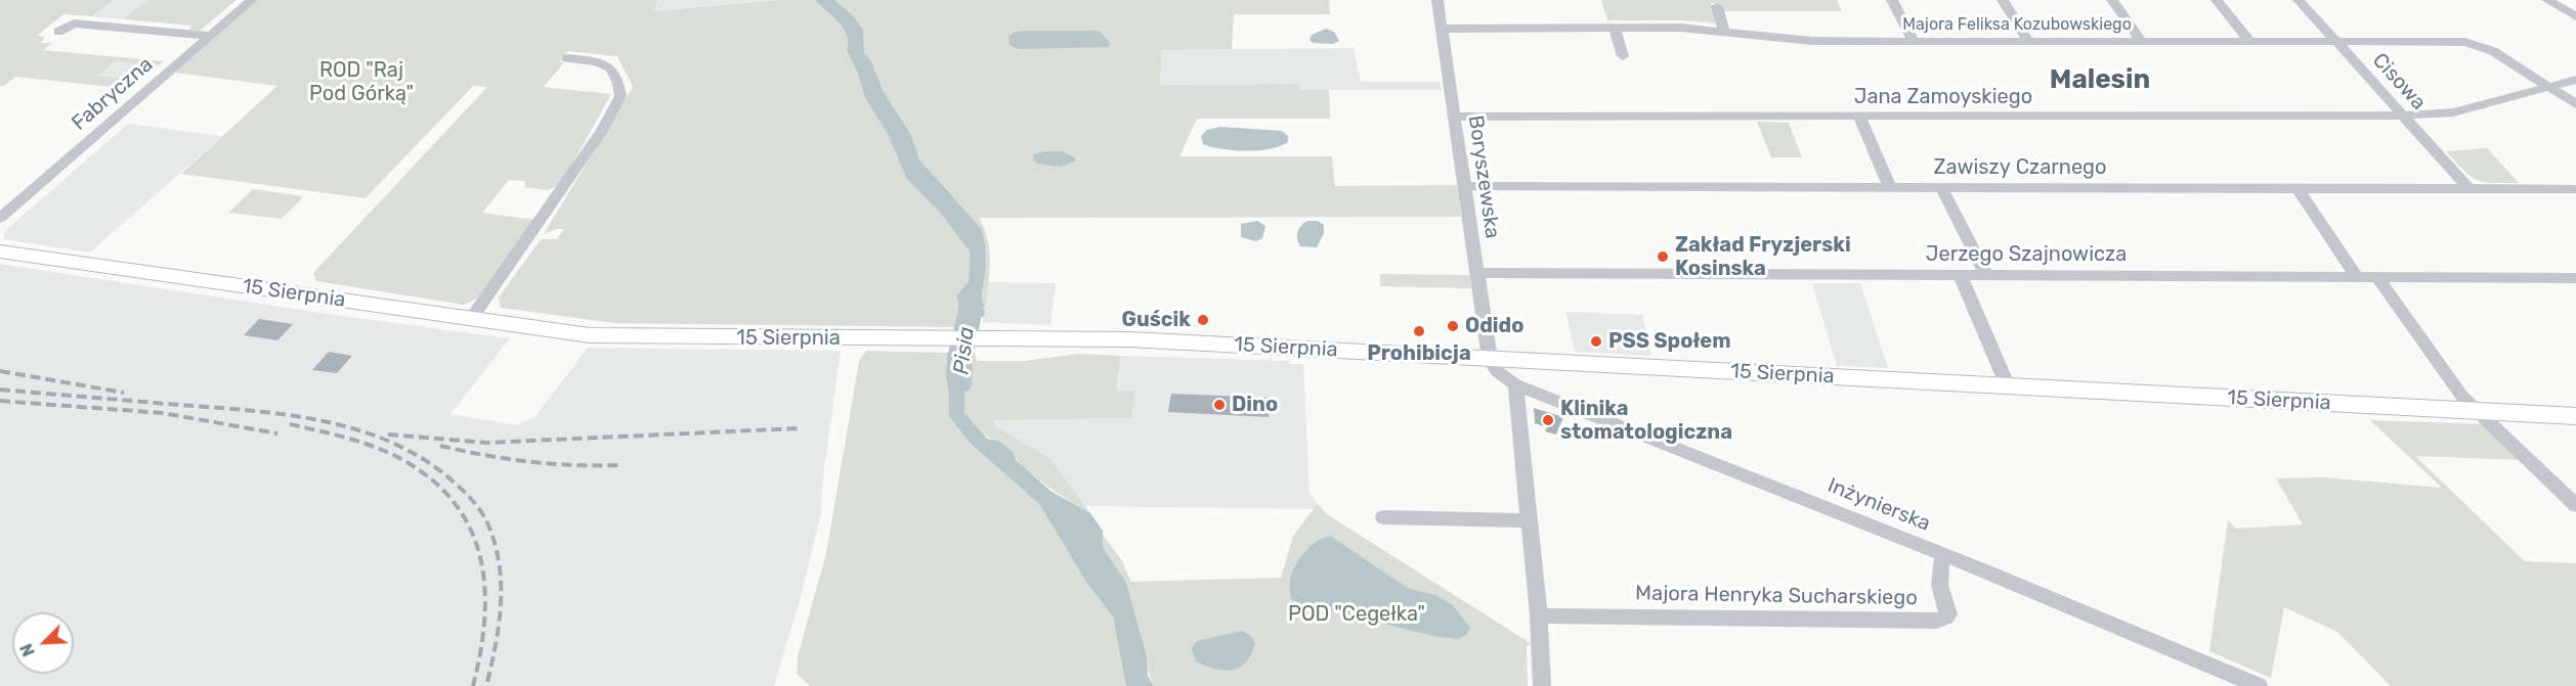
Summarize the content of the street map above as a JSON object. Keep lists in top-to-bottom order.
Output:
{
  "streets": {
    "main road": ["15 Sierpnia"],
    "street": [
      "Majora Feliksa Kozubowskiego",
      "Cisowa",
      "Fabryczna",
      "Jana Zamoyskiego",
      "Zawiszy Czarnego",
      "Boryszewska",
      "Jerzego Szajnowicza",
      "Inżynierska",
      "Majora Henryka Sucharskiego"
    ]
  },
  "crossings": [
    ["Majora Feliksa Kozubowskiego", "Cisowa"],
    ["Majora Feliksa Kozubowskiego", "Jana Zamoyskiego"],
    ["Majora Feliksa Kozubowskiego", "Boryszewska"],
    ["Cisowa", "Jana Zamoyskiego"],
    ["Cisowa", "Zawiszy Czarnego"],
    ["Jana Zamoyskiego", "Boryszewska"],
    ["Zawiszy Czarnego", "Boryszewska"],
    ["Boryszewska", "Jerzego Szajnowicza"],
    ["Boryszewska", "15 Sierpnia"],
    ["Boryszewska", "Inżynierska"],
    ["15 Sierpnia", "Inżynierska"],
    ["Inżynierska", "Majora Henryka Sucharskiego"]
  ],
  "districts": ["Malesin"],
  "water": ["Pisia"],
  "parks": ["ROD \"Raj Pod Górką\"", "POD \"Cegełka\""],
  "places": [
    "Zakład Fryzjerski Kosinska",
    "Guścik",
    "Odido",
    "Prohibicja",
    "PSS Społem",
    "Dino",
    "Klinika stomatologiczna"
  ],
  "north": "bottom left"
}
